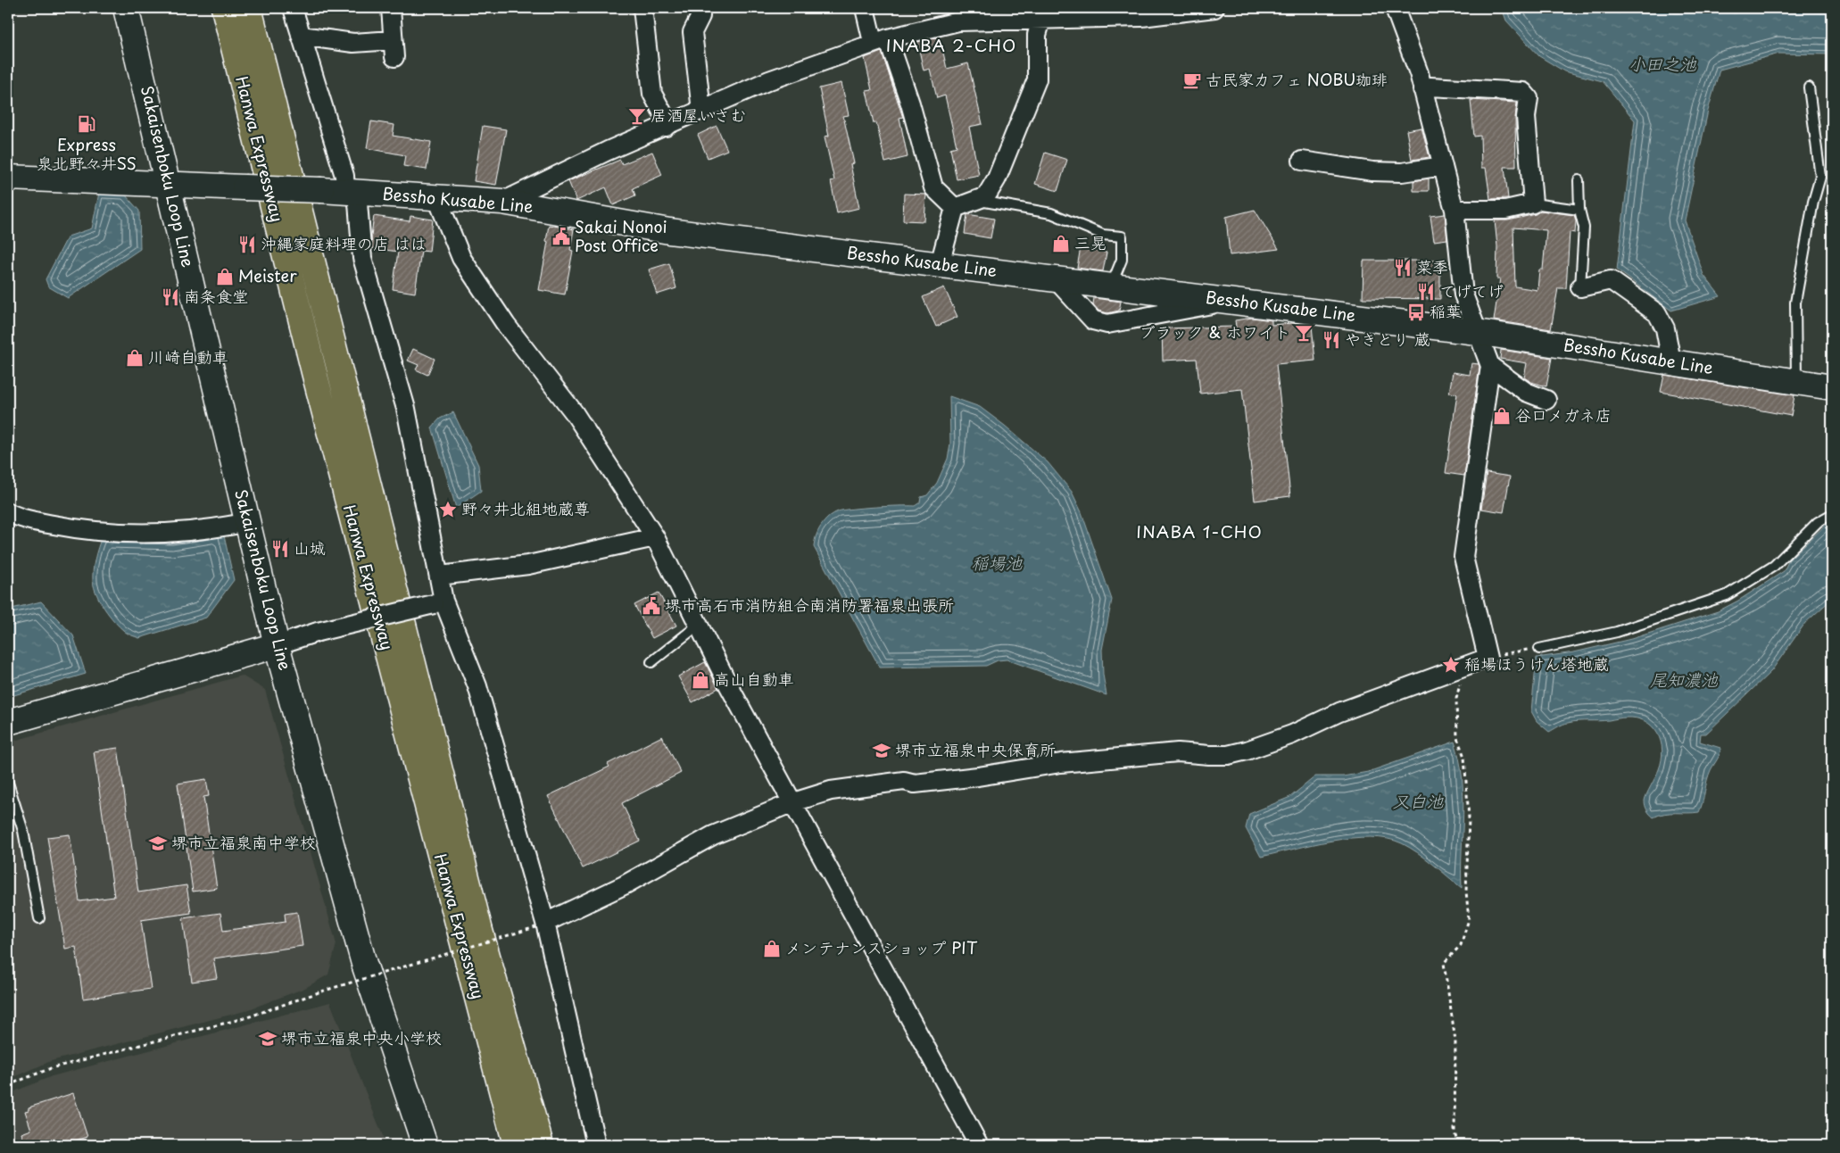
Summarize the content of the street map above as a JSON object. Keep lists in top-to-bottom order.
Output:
{
  "streets": {
    "highway": ["Hanwa Expressway"],
    "main road": ["Sakaisenboku Loop Line", "Bessho Kusabe Line"]
  },
  "crossings": [
    ["Sakaisenboku Loop Line", "Bessho Kusabe Line"]
  ],
  "districts": ["INABA 2-CHO", "INABA 1-CHO"],
  "water": [
    "小田之池",
    "稲場池",
    "尾知濃池",
    "又白池"
  ],
  "places": {
    "cafe": ["古民家カフェ NOBU珈琲"],
    "bar": ["居酒屋いさむ", "ブラック & ホワイト"],
    "fuel station": ["Express 泉北野々井SS"],
    "public building": ["Sakai Nonoi Post Office", "堺市高石市消防組合南消防署福泉出張所"],
    "shop": [
      "三晃",
      "Meister",
      "川崎自動車",
      "谷口メガネ店",
      "高山自動車",
      "メンテナンスショップ PIT"
    ],
    "restaurant": [
      "沖縄家庭料理の店 はは",
      "菜季",
      "てげてげ",
      "南条食堂",
      "やきとり 蔵",
      "山城"
    ],
    "bus stop": ["稲葉"],
    "place": ["野々井北組地蔵尊", "稲場ほうけん塔地蔵"],
    "school or university": ["堺市立福泉中央保育所", "堺市立福泉南中学校", "堺市立福泉中央小学校"]
  }
}
